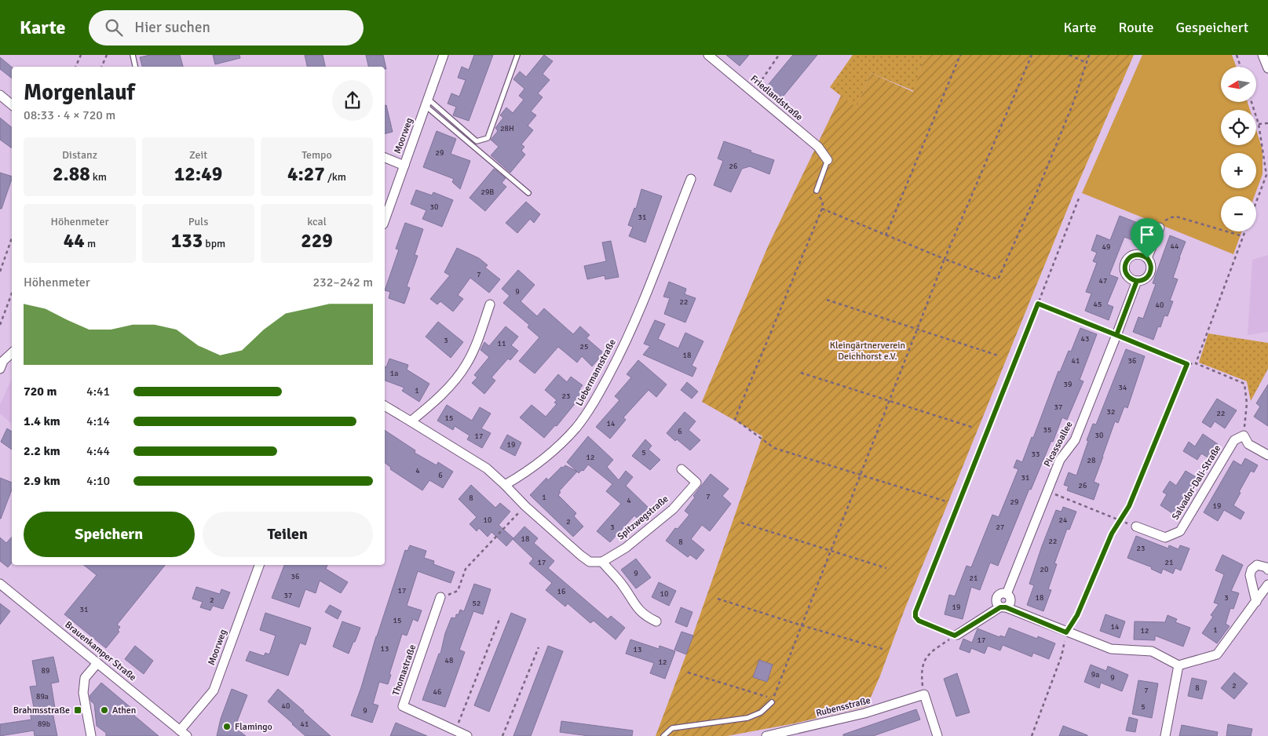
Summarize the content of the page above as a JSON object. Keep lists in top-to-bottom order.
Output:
{
  "streets": {
    "street": [
      "Friedlandstraße",
      "Moorweg",
      "Liebermannstraße",
      "Picassoallee",
      "Salvador-Dali-Straße",
      "Spitzwegstraße",
      "Brauenkamper Straße",
      "Thomastraße",
      "Rubensstraße"
    ]
  },
  "crossings": [
    ["Moorweg", "Brauenkamper Straße"]
  ],
  "parks": ["Kleingärtnerverein Deichhorst e.V."],
  "places": {
    "transit": ["Brahmsstraße"],
    "other": ["Athen", "Flamingo"]
  },
  "house_numbers": [
    "28H",
    "29",
    "26",
    "29B",
    "30",
    "31",
    "44",
    "49",
    "7",
    "47",
    "9",
    "22",
    "45",
    "40",
    "43",
    "3",
    "11",
    "25",
    "18",
    "41",
    "36",
    "1a",
    "39",
    "34",
    "1",
    "23",
    "37",
    "32",
    "22",
    "15",
    "14",
    "35",
    "6",
    "30",
    "17",
    "19",
    "5",
    "33",
    "12",
    "28",
    "4",
    "6",
    "31",
    "26",
    "7",
    "1",
    "8",
    "4",
    "29",
    "19",
    "10",
    "24",
    "2",
    "3",
    "27",
    "18",
    "22",
    "8",
    "23",
    "17",
    "21",
    "20",
    "9",
    "36",
    "21",
    "17",
    "16",
    "10",
    "37",
    "18",
    "3",
    "2",
    "52",
    "19",
    "31",
    "15",
    "14",
    "1",
    "12",
    "17",
    "13",
    "13",
    "48",
    "12",
    "89",
    "9a",
    "9",
    "2",
    "8",
    "7",
    "46",
    "89a",
    "40",
    "5",
    "9",
    "89b",
    "41"
  ],
  "north": "left",
  "page": {
    "header": "Karte",
    "search": "Hier suchen",
    "nav": ["Karte", "Route", "Gespeichert"],
    "map_buttons": ["+", "−"],
    "heading": ["Morgenlauf", "08:33 · 4 × 720 m"],
    "stats": [
      ["Distanz", "2.88 km"],
      ["Zeit", "12:49"],
      ["Tempo", "4:27 /km"],
      ["Höhenmeter", "44 m"],
      ["Puls", "133 bpm"],
      ["kcal", "229"]
    ],
    "chart": ["Höhenmeter", "232–242 m"],
    "list": [
      {
        "name": "720 m",
        "note": "4:41"
      },
      {
        "name": "1.4 km",
        "note": "4:14"
      },
      {
        "name": "2.2 km",
        "note": "4:44"
      },
      {
        "name": "2.9 km",
        "note": "4:10"
      }
    ],
    "buttons": ["Speichern", "Teilen"]
  }
}
